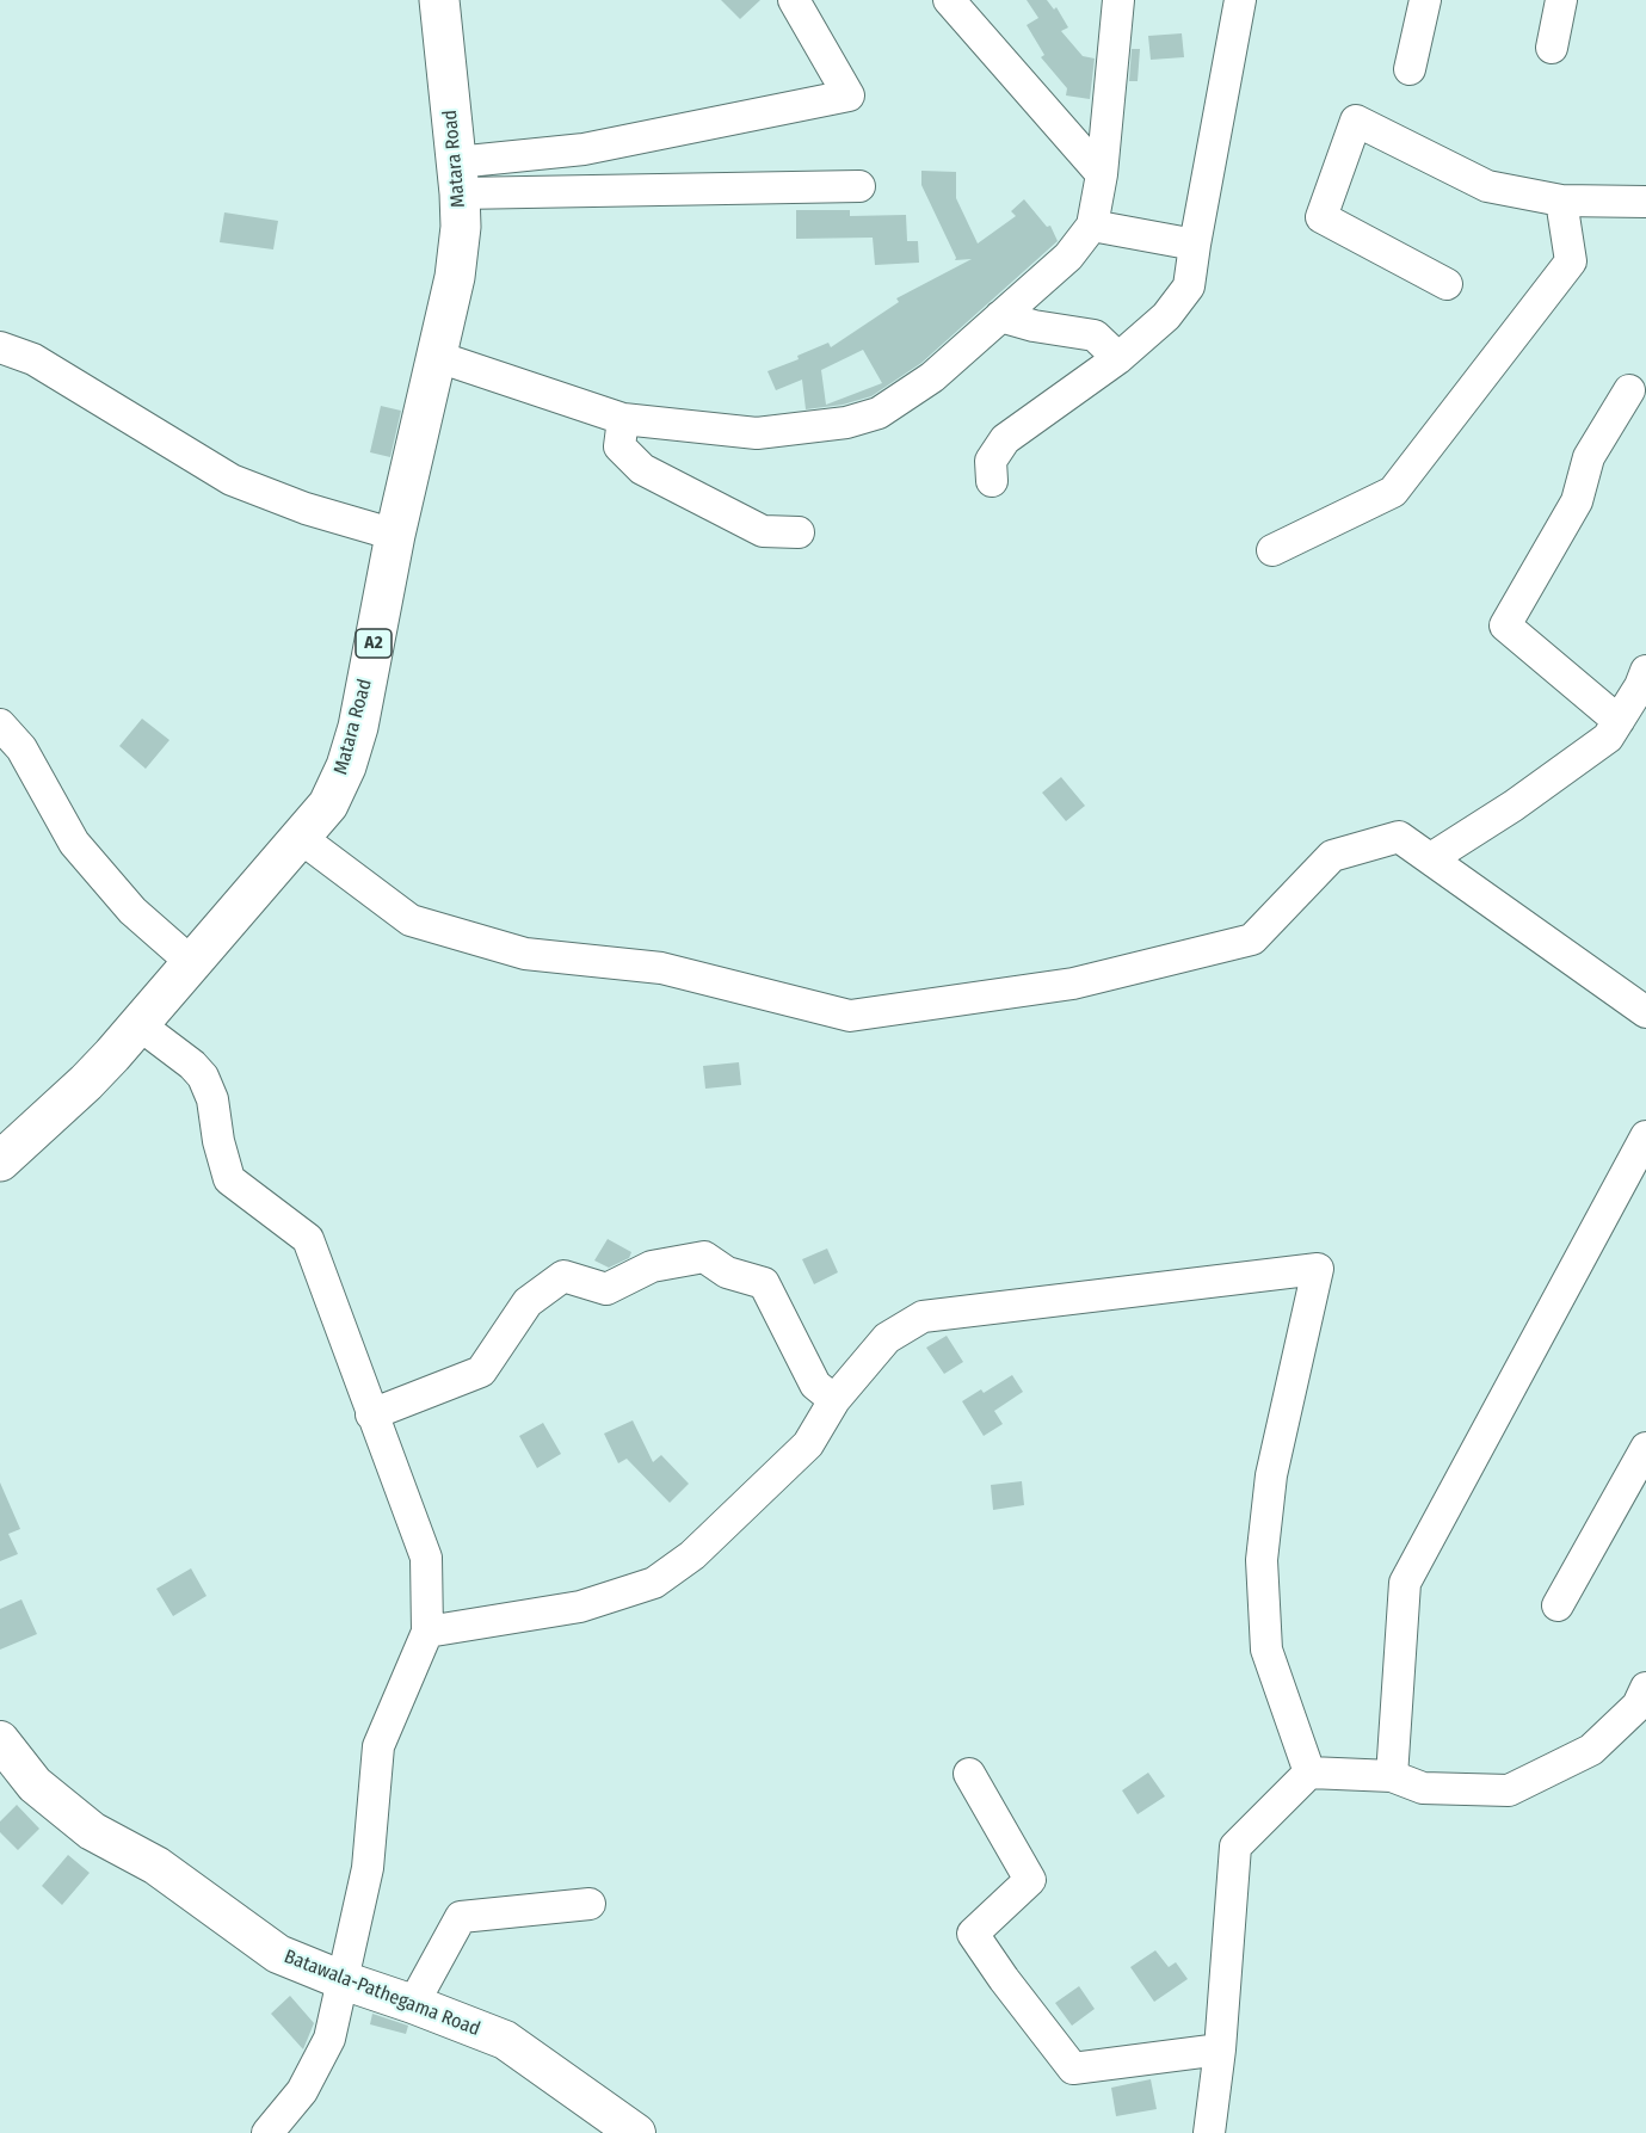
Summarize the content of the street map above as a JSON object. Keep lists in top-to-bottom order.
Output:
{
  "streets": {
    "highway": ["Matara Road", "A2"],
    "main road": ["Batawala-Pathegama Road"]
  }
}
